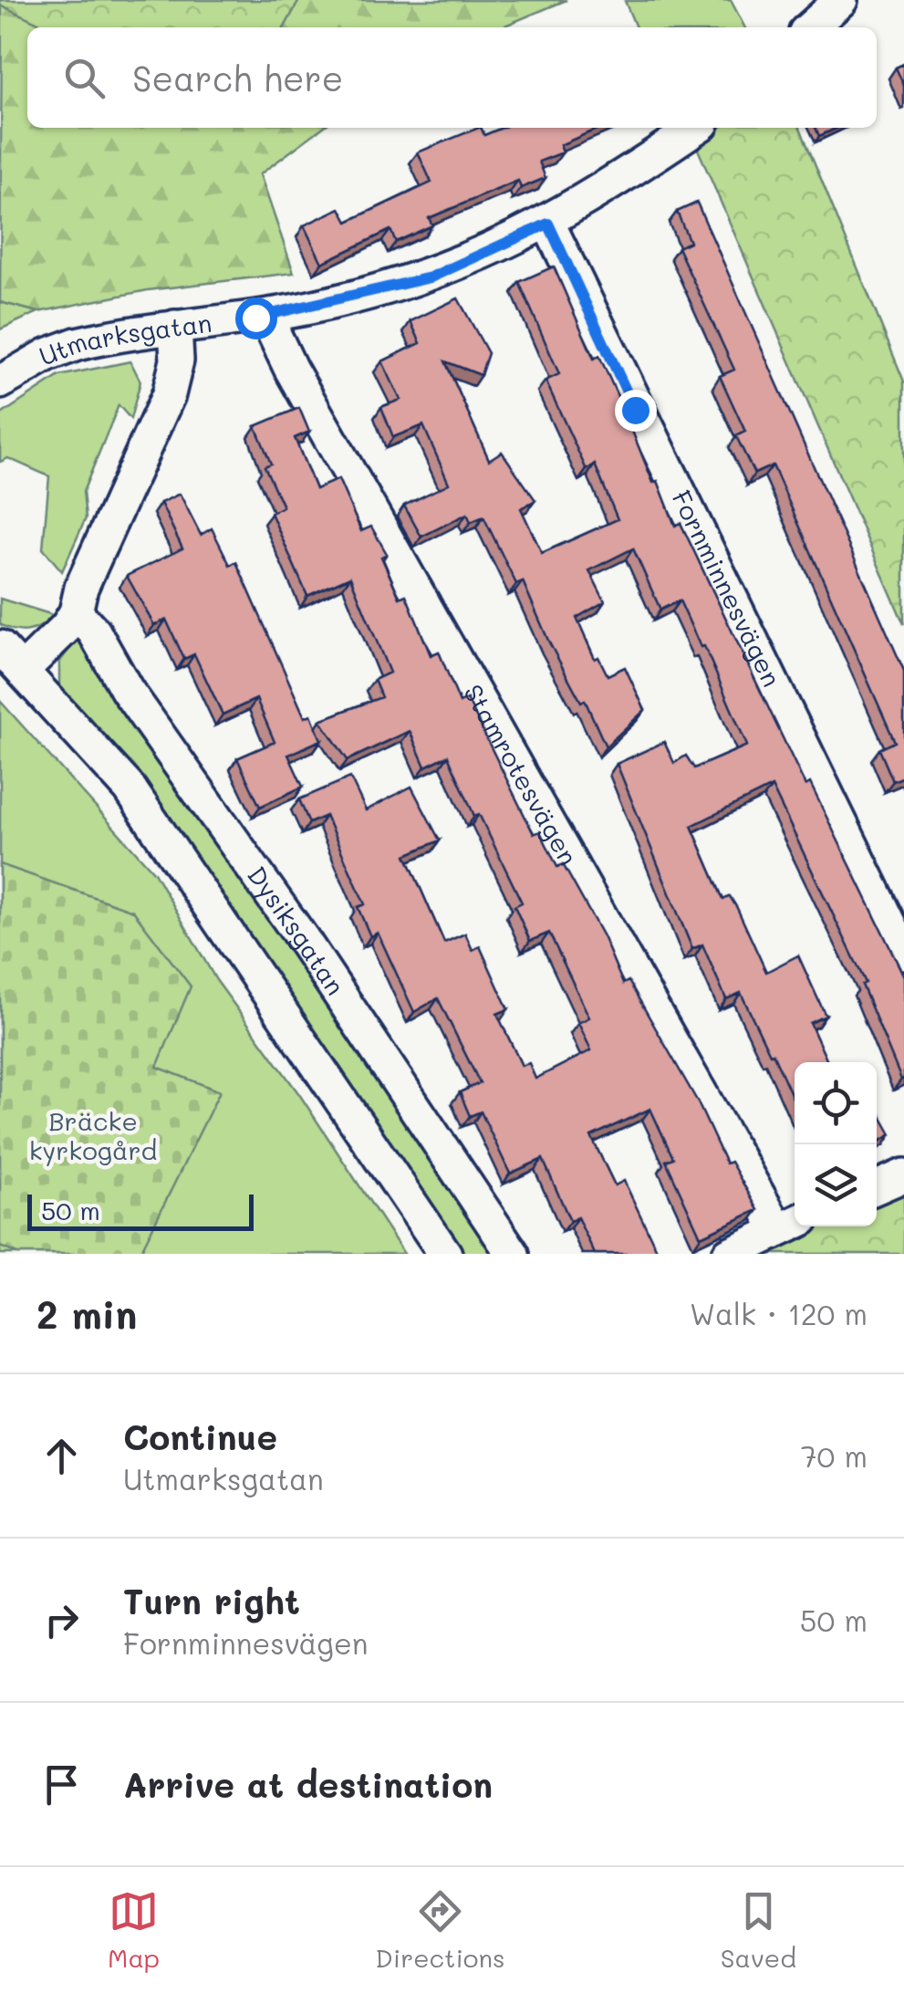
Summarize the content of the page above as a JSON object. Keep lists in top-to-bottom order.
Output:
{
  "streets": {
    "street": [
      "Utmarksgatan",
      "Fornminnesvägen",
      "Stamrotesvägen",
      "Dysiksgatan"
    ]
  },
  "crossings": [
    ["Utmarksgatan", "Fornminnesvägen"],
    ["Utmarksgatan", "Stamrotesvägen"]
  ],
  "parks": ["Bräcke kyrkogård"],
  "scale_bar": "50 m",
  "page": {
    "search": "Search here",
    "scale": "50 m",
    "heading": ["2 min", "Walk · 120 m"],
    "list": [
      ["Continue", "Utmarksgatan", "70 m"],
      ["Turn right", "Fornminnesvägen", "50 m"],
      "Arrive at destination"
    ],
    "nav": ["Map", "Directions", "Saved"]
  }
}
